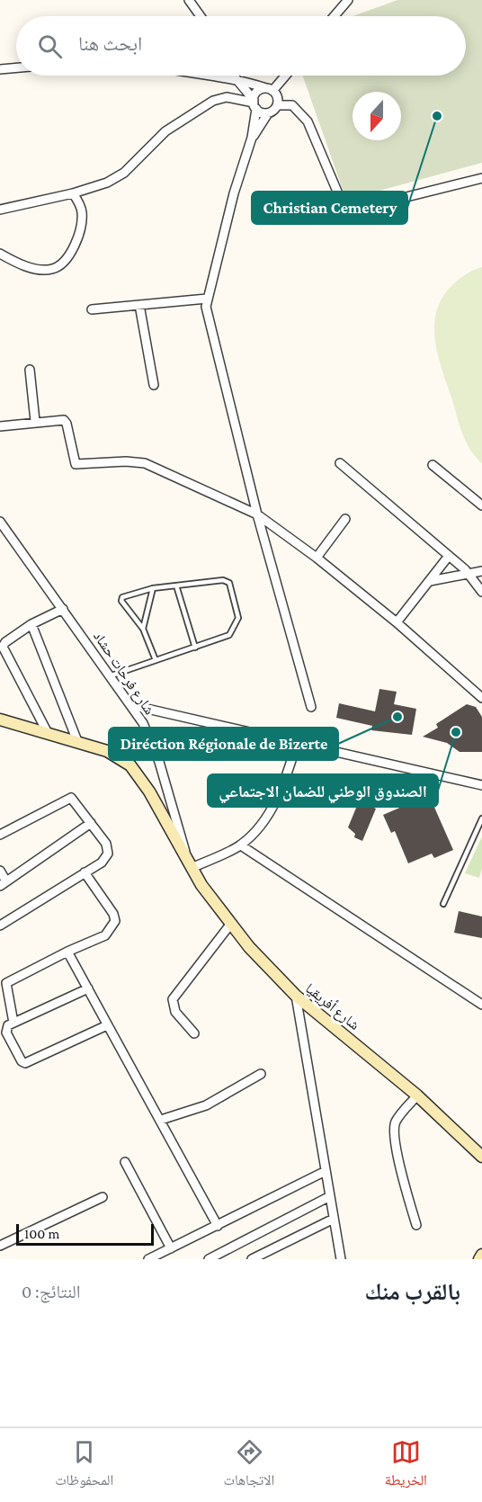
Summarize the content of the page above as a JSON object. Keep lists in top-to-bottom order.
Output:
{
  "streets": {
    "street": ["شارع فرحات حشاد", "شارع أفريقيا"]
  },
  "crossings": [
    ["شارع فرحات حشاد", "شارع أفريقيا"]
  ],
  "places": ["Christian Cemetery", "Diréction Régionale de Bizerte", "الصندوق الوطني للضمان الاجتماعي"],
  "scale_bar": "100 m",
  "north": "bottom",
  "page": {
    "search": "ابحث هنا",
    "scale": "100 m",
    "heading": ["بالقرب منك", "النتائج: 0"],
    "nav": ["الخريطة", "الاتجاهات", "المحفوظات"]
  }
}
